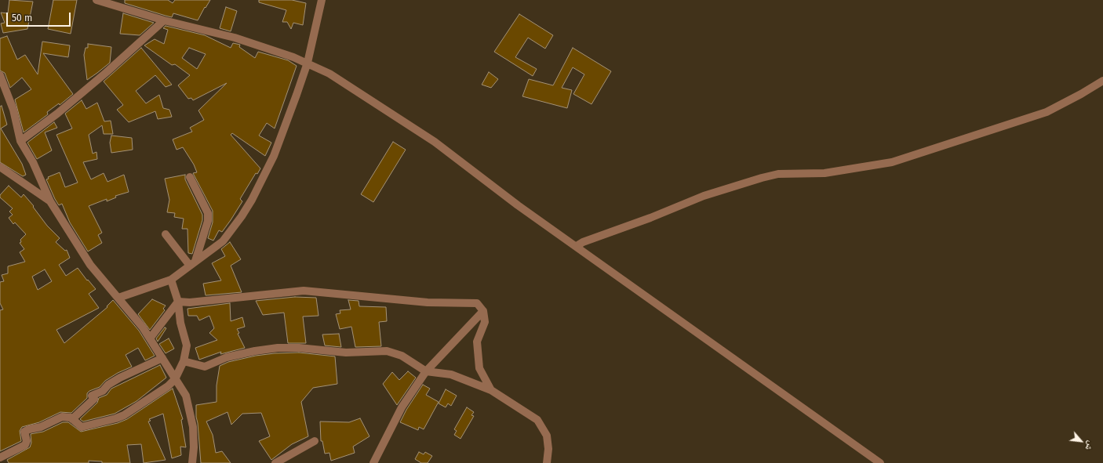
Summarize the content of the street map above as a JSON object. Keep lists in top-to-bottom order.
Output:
{
  "scale_bar": "50 m",
  "north": "bottom right"
}
